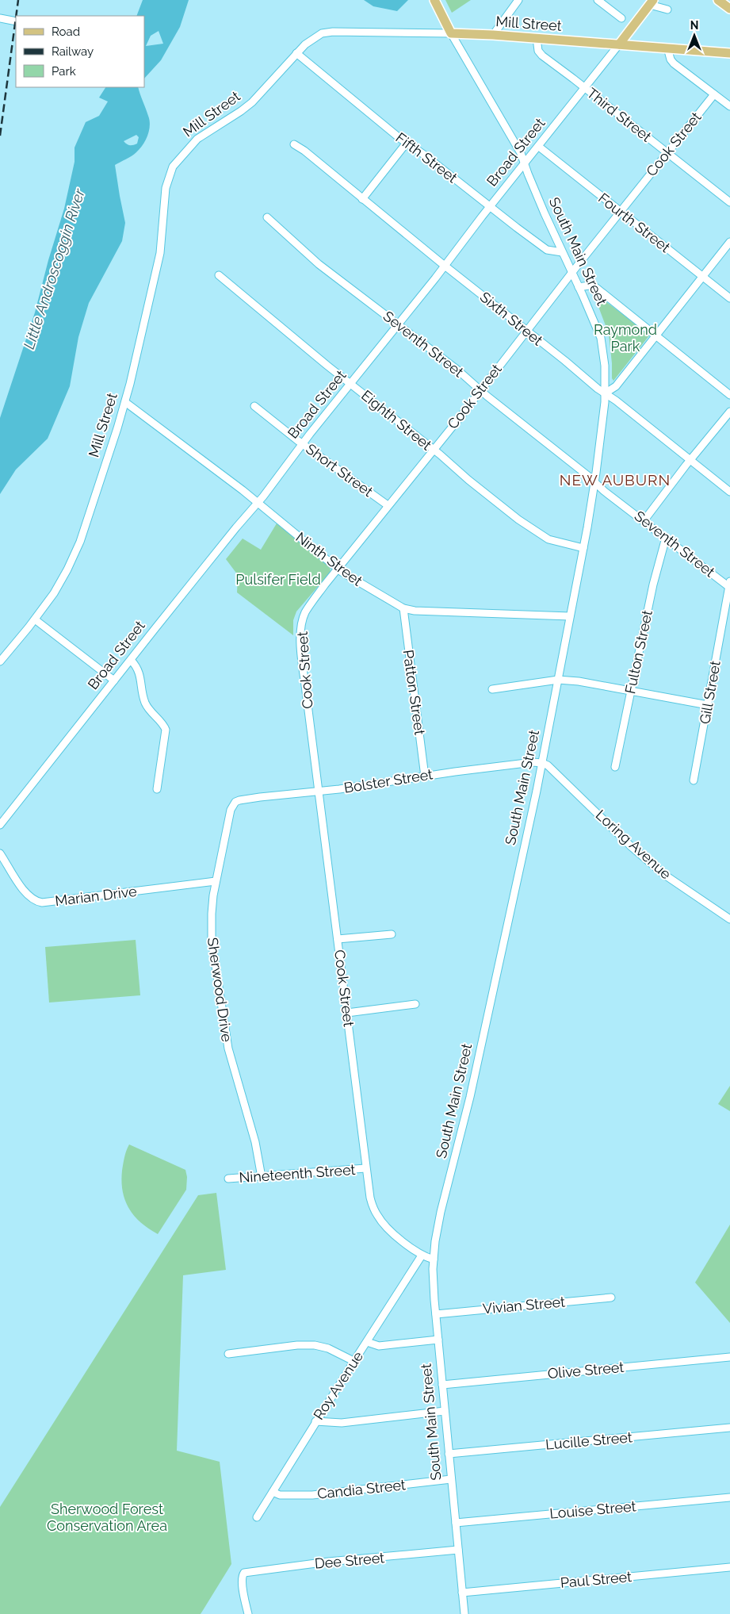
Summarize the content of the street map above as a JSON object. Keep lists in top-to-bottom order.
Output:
{
  "streets": {
    "main road": ["Mill Street", "Broad Street", "South Main Street"],
    "street": [
      "Third Street",
      "Cook Street",
      "Fifth Street",
      "Fourth Street",
      "Sixth Street",
      "Seventh Street",
      "Eighth Street",
      "Short Street",
      "Ninth Street",
      "Fulton Street",
      "Patton Street",
      "Gill Street",
      "Bolster Street",
      "Loring Avenue",
      "Marian Drive",
      "Sherwood Drive",
      "Nineteenth Street",
      "Vivian Street",
      "Olive Street",
      "Roy Avenue",
      "Lucille Street",
      "Candia Street",
      "Louise Street",
      "Dee Street",
      "Paul Street"
    ]
  },
  "crossings": [
    ["Mill Street", "Third Street"],
    ["Mill Street", "Broad Street"],
    ["Mill Street", "Fifth Street"],
    ["Mill Street", "South Main Street"],
    ["Mill Street", "Ninth Street"],
    ["Third Street", "Cook Street"],
    ["Third Street", "Broad Street"],
    ["Cook Street", "Fourth Street"],
    ["Cook Street", "South Main Street"],
    ["Cook Street", "Sixth Street"],
    ["Cook Street", "Seventh Street"],
    ["Cook Street", "Eighth Street"],
    ["Cook Street", "Short Street"],
    ["Cook Street", "Ninth Street"],
    ["Cook Street", "Bolster Street"],
    ["Cook Street", "Nineteenth Street"],
    ["Cook Street", "Roy Avenue"],
    ["Broad Street", "Fifth Street"],
    ["Broad Street", "Fourth Street"],
    ["Broad Street", "South Main Street"],
    ["Broad Street", "Sixth Street"],
    ["Broad Street", "Seventh Street"],
    ["Broad Street", "Eighth Street"],
    ["Broad Street", "Short Street"],
    ["Broad Street", "Ninth Street"],
    ["Fifth Street", "South Main Street"],
    ["South Main Street", "Sixth Street"],
    ["South Main Street", "Seventh Street"],
    ["South Main Street", "Eighth Street"],
    ["South Main Street", "Ninth Street"],
    ["South Main Street", "Bolster Street"],
    ["South Main Street", "Loring Avenue"],
    ["South Main Street", "Vivian Street"],
    ["South Main Street", "Olive Street"],
    ["South Main Street", "Lucille Street"],
    ["South Main Street", "Candia Street"],
    ["South Main Street", "Louise Street"],
    ["South Main Street", "Dee Street"],
    ["South Main Street", "Paul Street"],
    ["Seventh Street", "Fulton Street"],
    ["Seventh Street", "Gill Street"],
    ["Ninth Street", "Patton Street"],
    ["Patton Street", "Bolster Street"],
    ["Bolster Street", "Loring Avenue"],
    ["Bolster Street", "Sherwood Drive"],
    ["Marian Drive", "Sherwood Drive"],
    ["Sherwood Drive", "Nineteenth Street"],
    ["Roy Avenue", "Candia Street"]
  ],
  "districts": ["NEW AUBURN"],
  "water": ["Little Androscoggin River"],
  "parks": ["Raymond Park", "Pulsifer Field", "Sherwood Forest Conservation Area"],
  "legend": ["Road", "Railway", "Park"],
  "north": "top"
}
